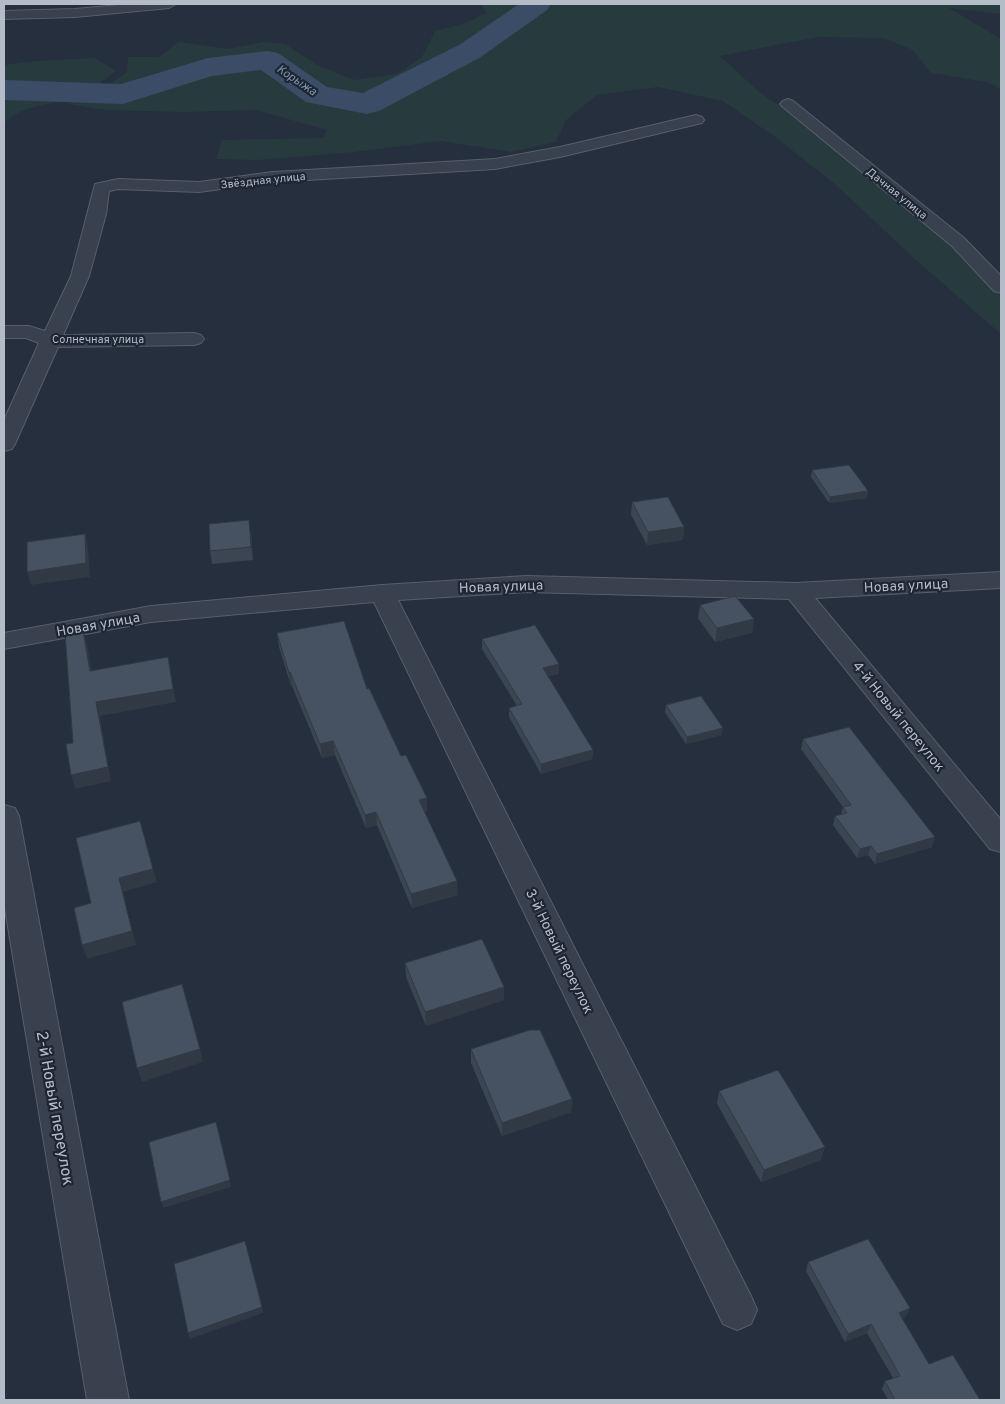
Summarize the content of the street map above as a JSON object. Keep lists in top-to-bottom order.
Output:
{
  "streets": {
    "street": [
      "Звёздная улица",
      "Дачная улица",
      "Солнечная улица",
      "Новая улица",
      "4-й Новый переулок",
      "3-й Новый переулок",
      "2-й Новый переулок"
    ]
  },
  "crossings": [
    ["Звёздная улица", "Солнечная улица"],
    ["Новая улица", "4-й Новый переулок"],
    ["Новая улица", "3-й Новый переулок"]
  ],
  "water": ["Корыжа"]
}
